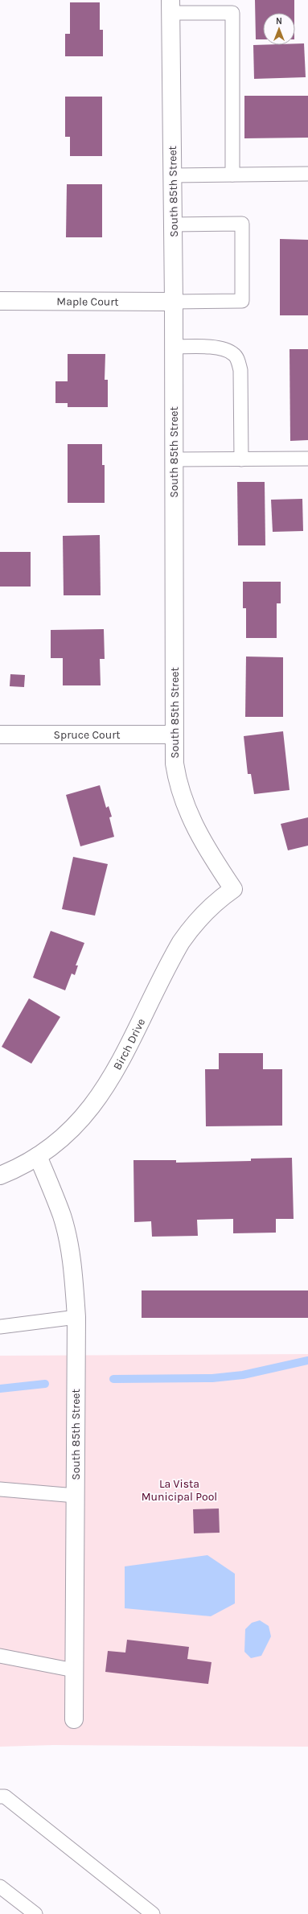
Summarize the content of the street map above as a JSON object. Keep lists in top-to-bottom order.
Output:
{
  "streets": {
    "street": [
      "South 85th Street",
      "Maple Court",
      "Spruce Court",
      "Birch Drive"
    ]
  },
  "crossings": [
    ["South 85th Street", "Maple Court"],
    ["South 85th Street", "Spruce Court"],
    ["South 85th Street", "Birch Drive"]
  ],
  "parks": ["La Vista Municipal Pool"],
  "north": "top"
}
